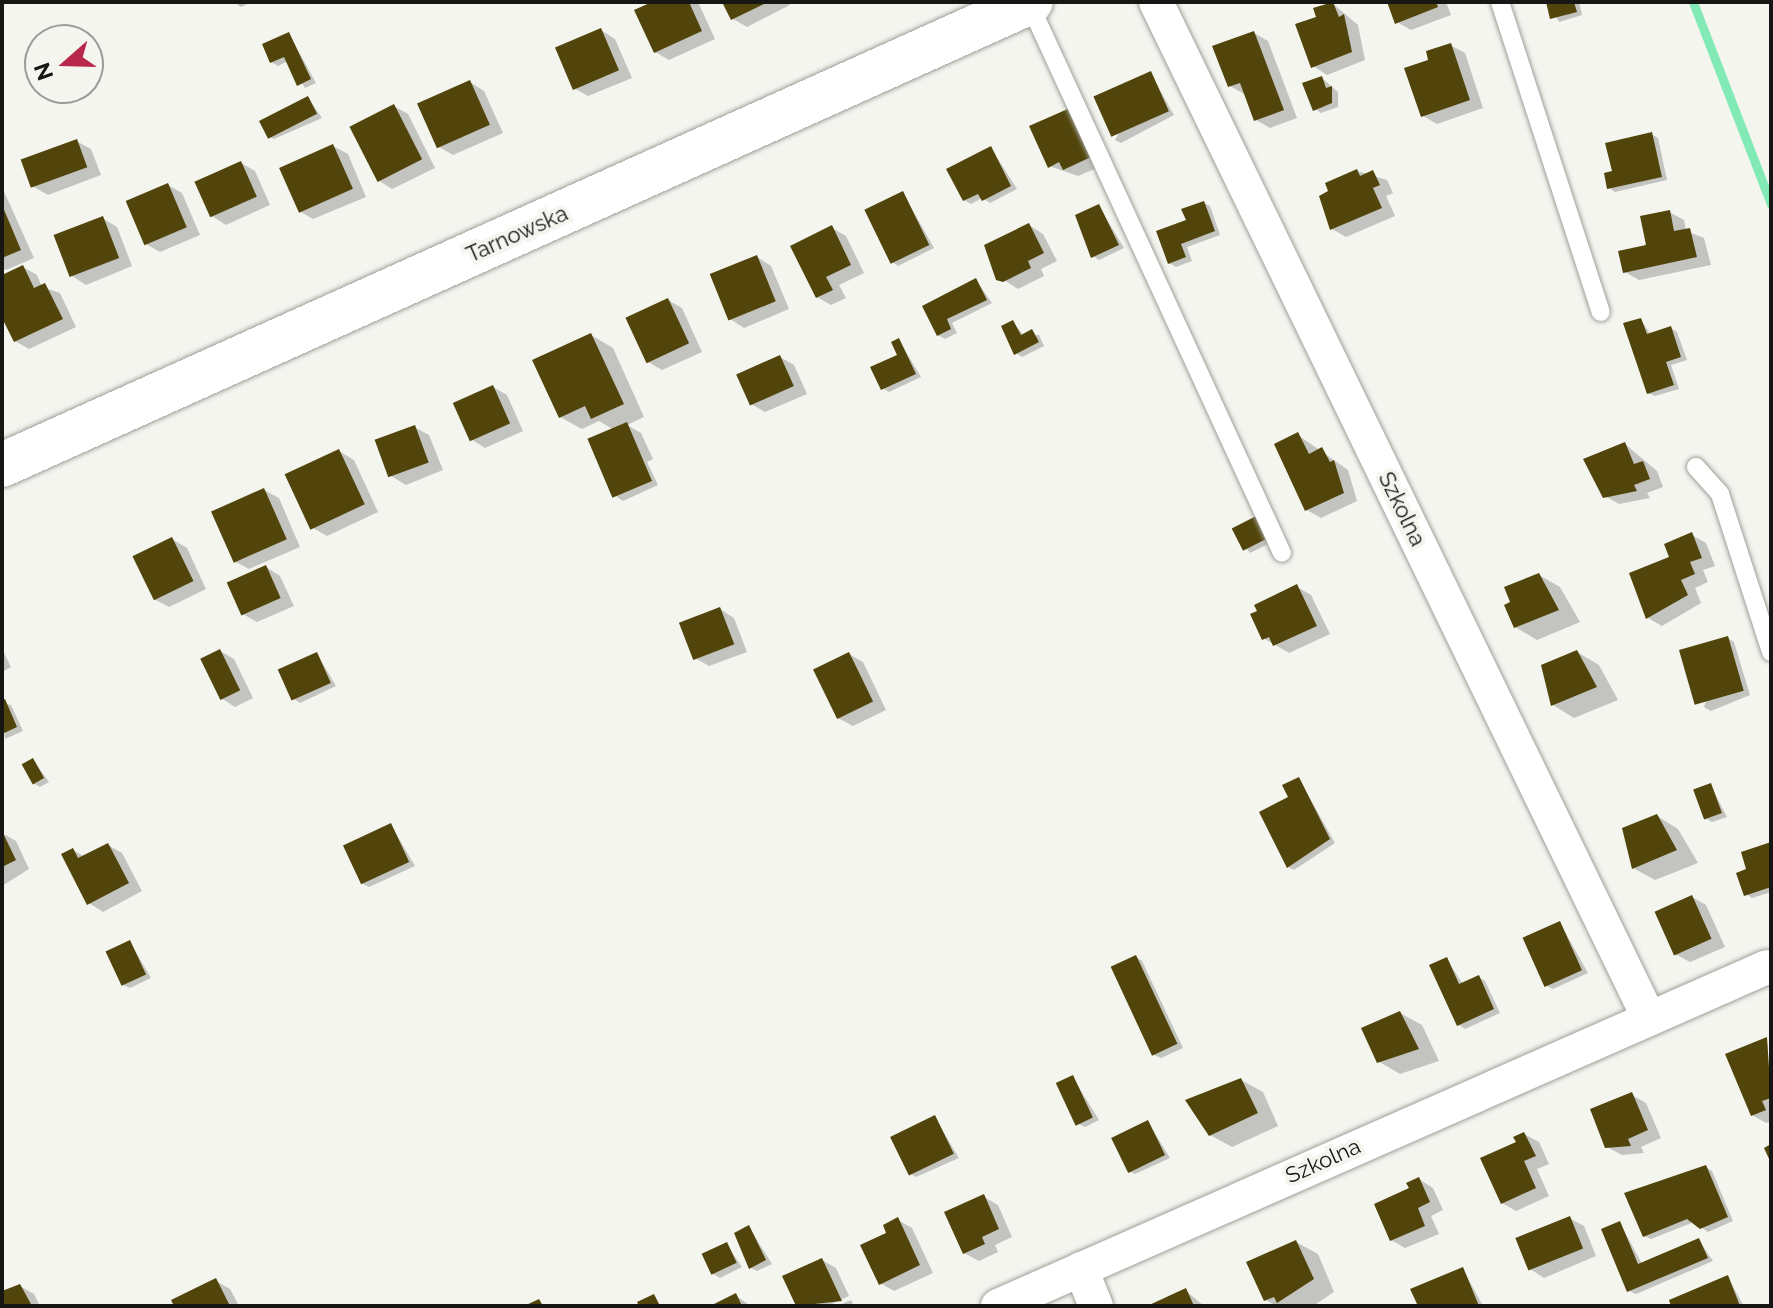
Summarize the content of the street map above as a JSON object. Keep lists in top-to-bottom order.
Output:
{
  "streets": {
    "street": ["Tarnowska", "Szkolna"]
  },
  "north": "left"
}
